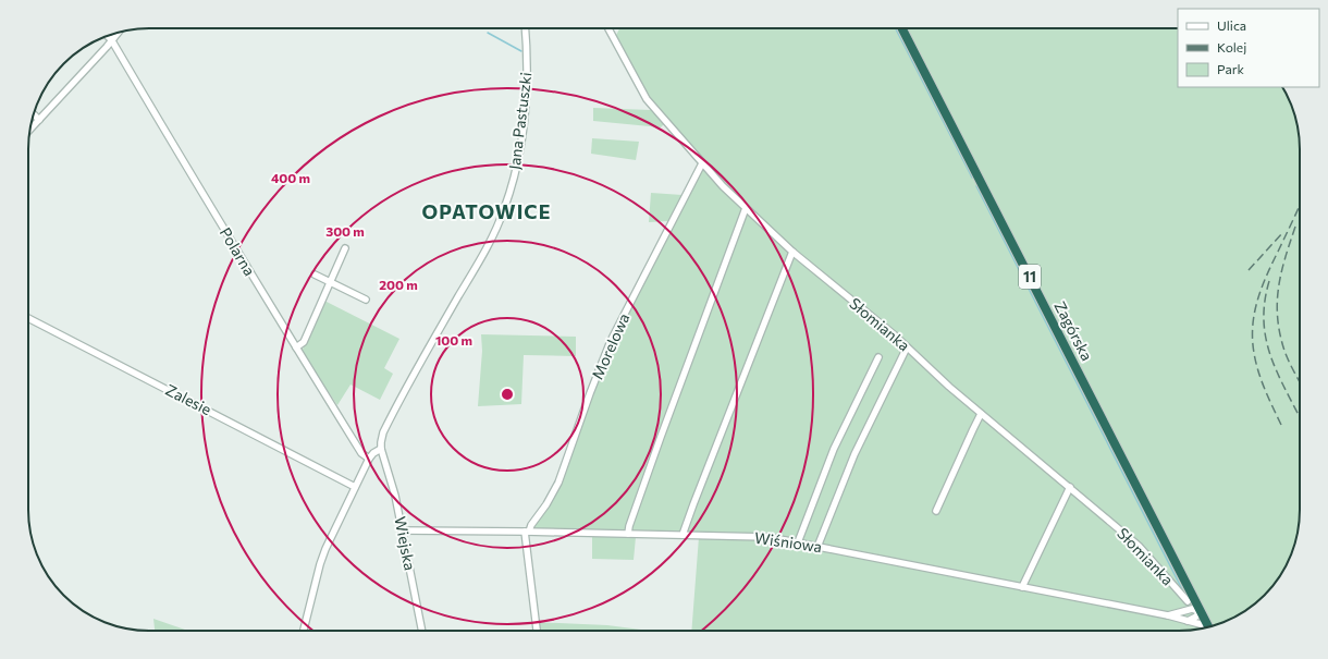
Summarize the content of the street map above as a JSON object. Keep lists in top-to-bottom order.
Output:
{
  "streets": {
    "highway": ["11", "Zagórska"],
    "street": [
      "Jana Pastuszki",
      "Polarna",
      "Słomianka",
      "Morelowa",
      "Zalesie",
      "Wiśniowa",
      "Wiejska"
    ]
  },
  "crossings": [
    ["Jana Pastuszki", "Wiejska"],
    ["Słomianka", "Zagórska"],
    ["Słomianka", "Morelowa"],
    ["Zagórska", "Wiśniowa"],
    ["Morelowa", "Wiśniowa"],
    ["Wiśniowa", "Wiejska"]
  ],
  "districts": ["OPATOWICE"],
  "legend": ["Ulica", "Kolej", "Park"],
  "rings": [
    "400 m",
    "300 m",
    "200 m",
    "100 m"
  ]
}
